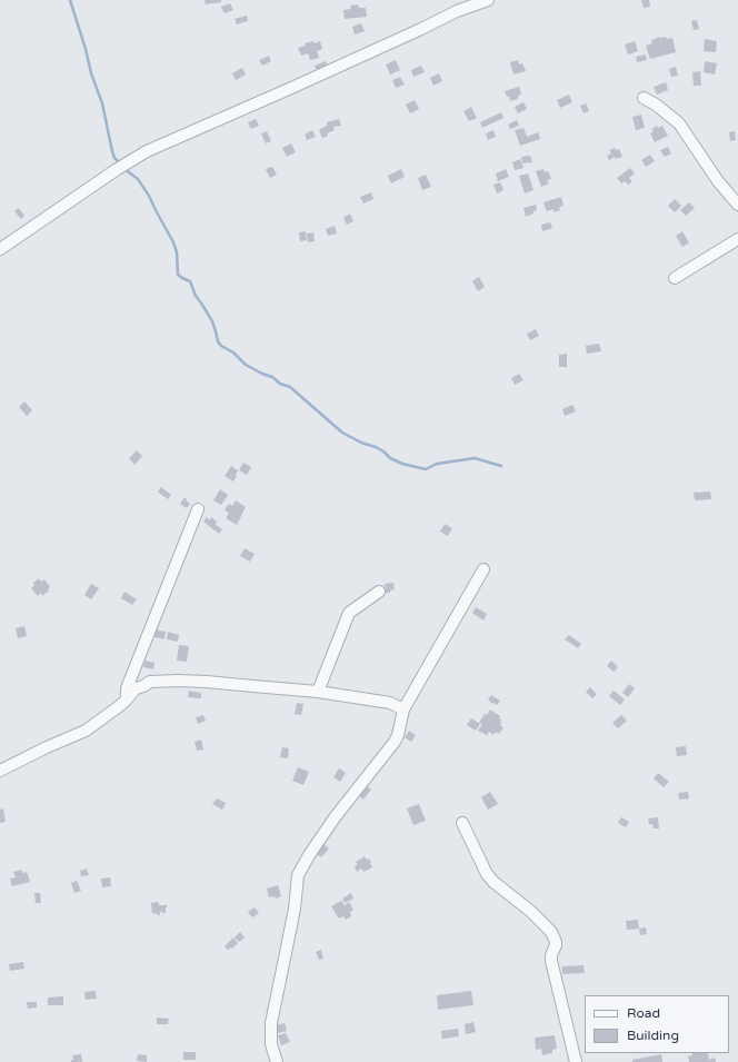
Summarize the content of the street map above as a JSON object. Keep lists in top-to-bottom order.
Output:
{
  "legend": ["Road", "Building"]
}
